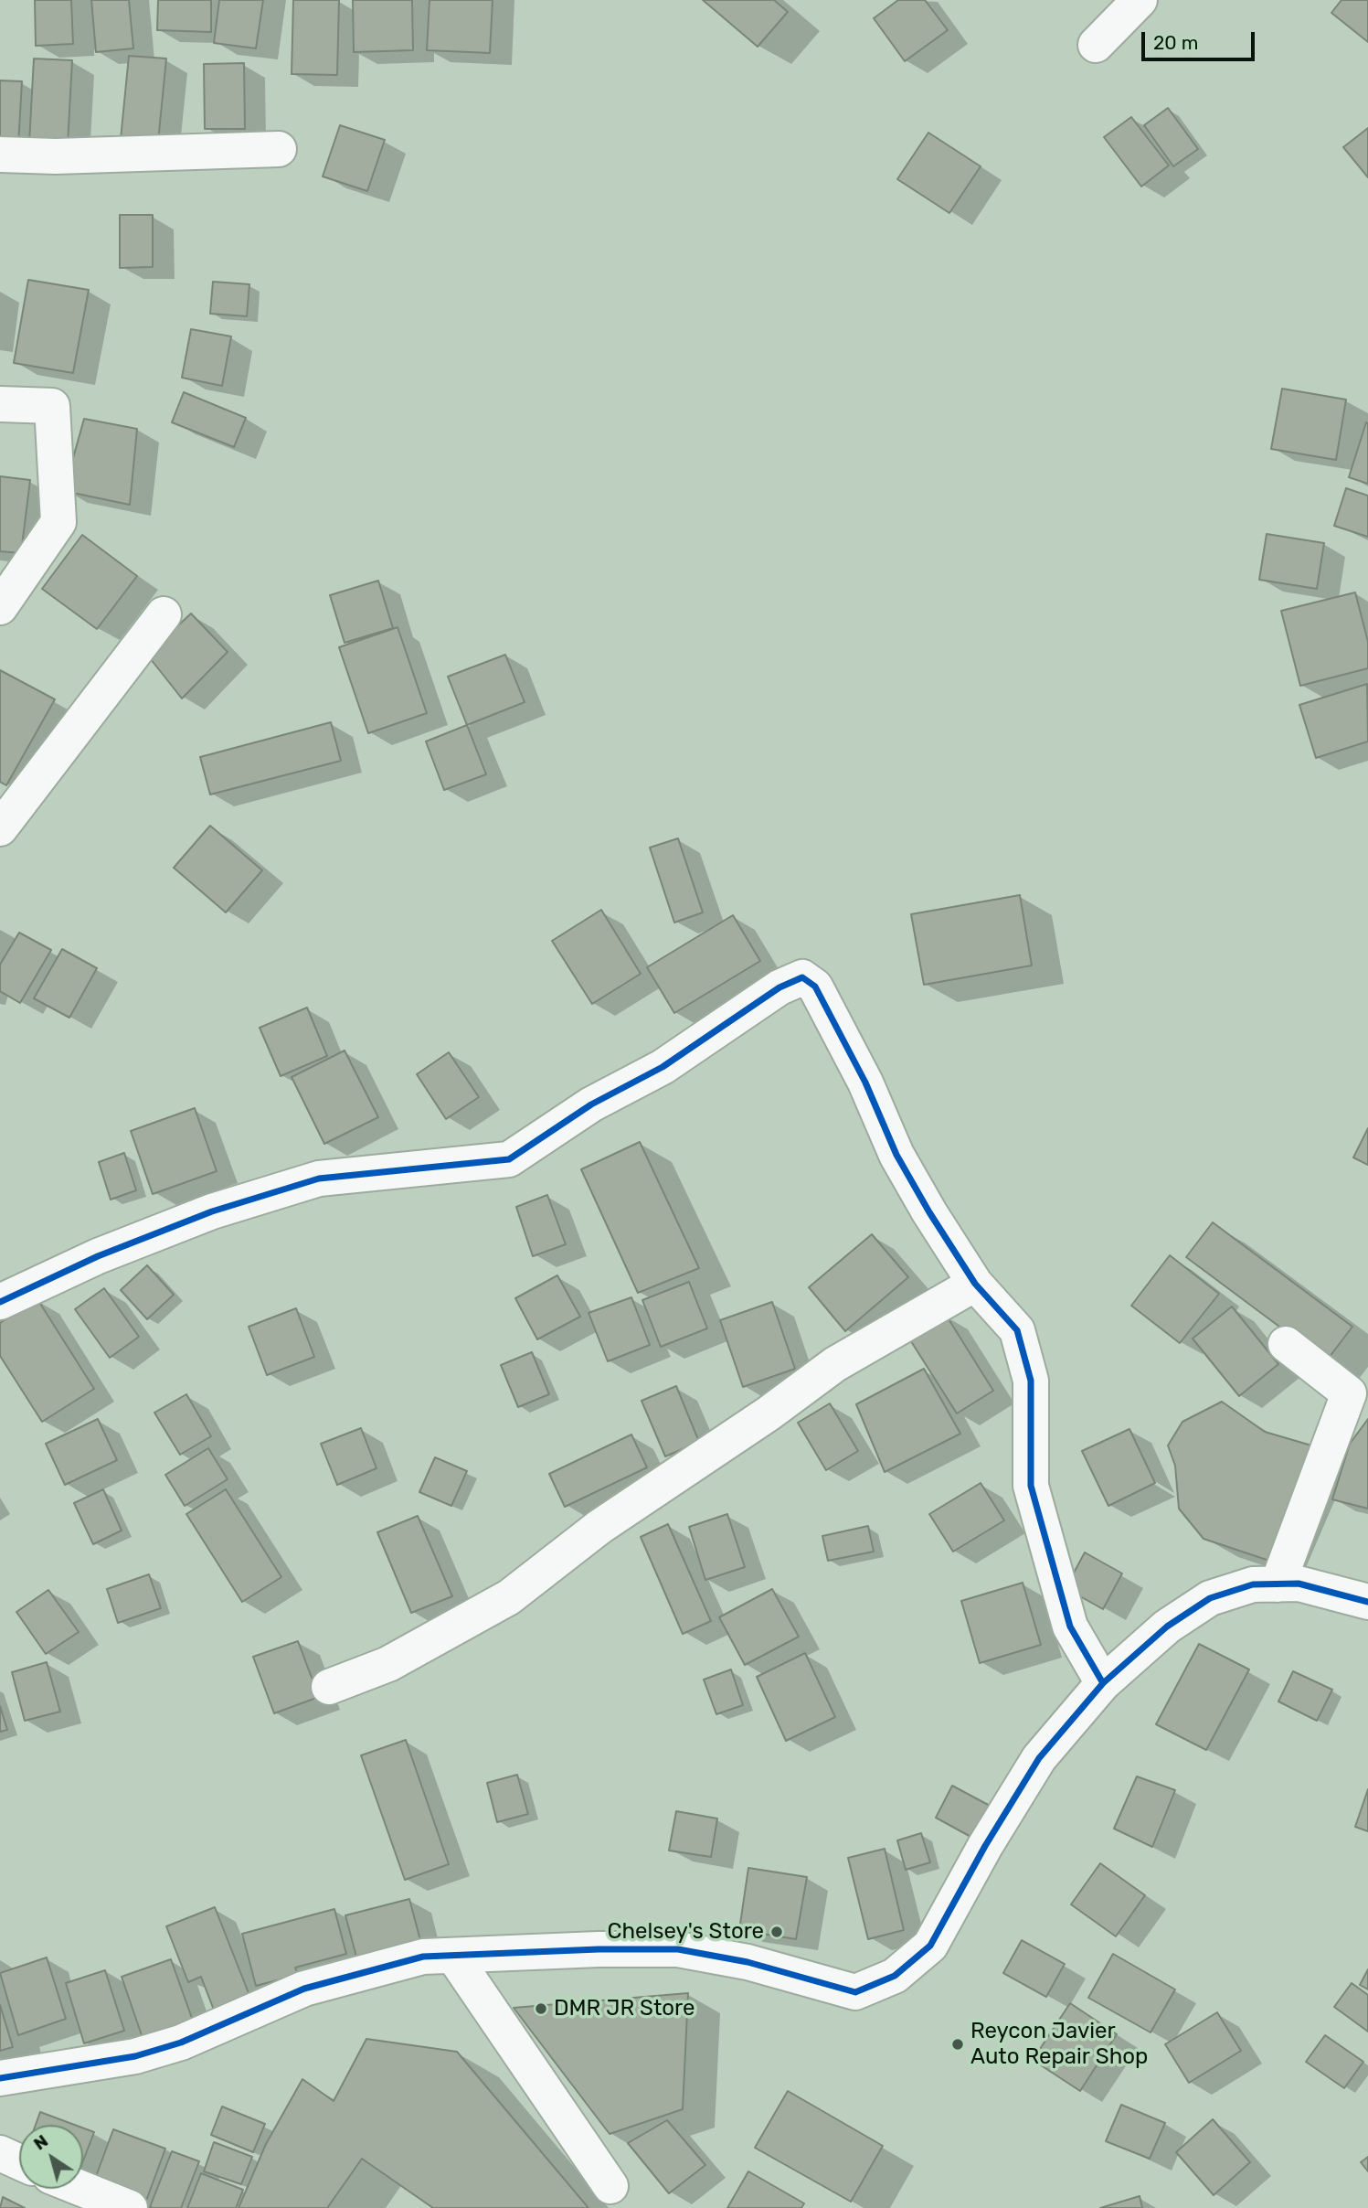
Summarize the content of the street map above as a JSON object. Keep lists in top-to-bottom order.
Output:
{
  "places": ["Chelsey's Store", "DMR JR Store", "Reycon Javier Auto Repair Shop"],
  "scale_bar": "20 m",
  "north": "top left"
}
